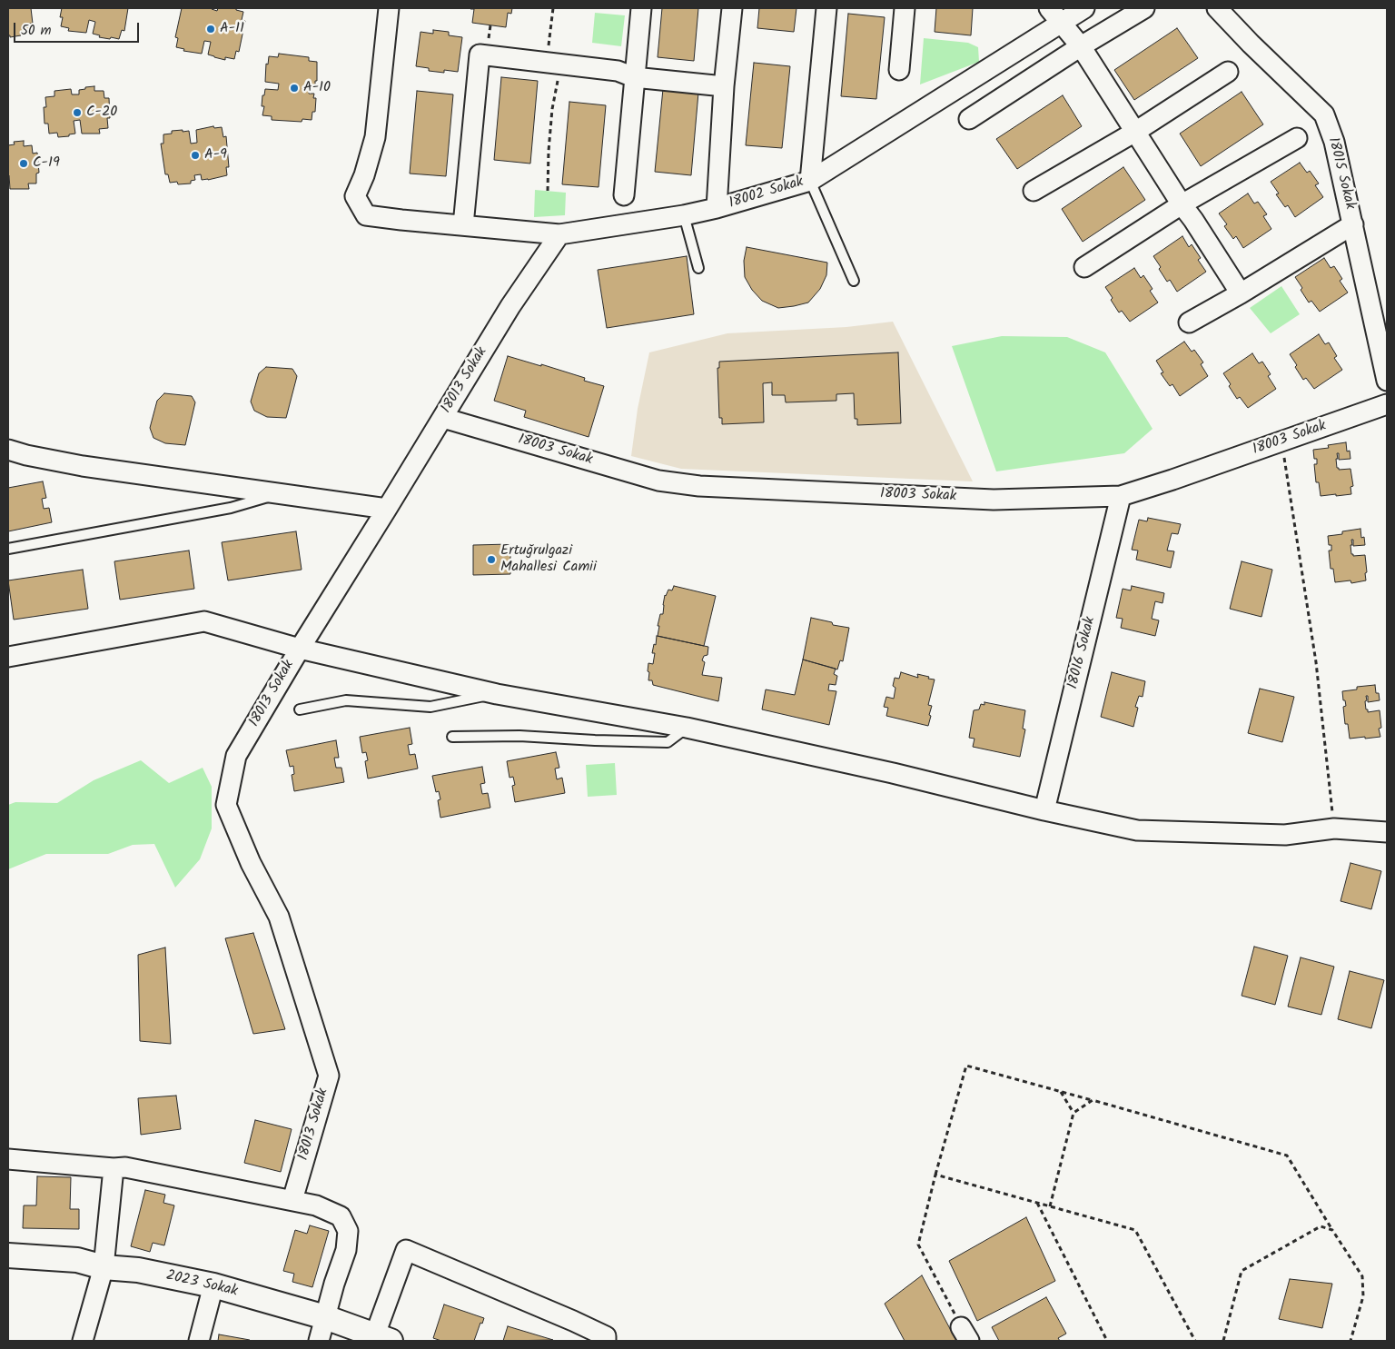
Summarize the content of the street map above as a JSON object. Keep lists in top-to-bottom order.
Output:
{
  "streets": {
    "street": [
      "18015 Sokak",
      "18002 Sokak",
      "18013 Sokak",
      "18003 Sokak",
      "18016 Sokak",
      "2023 Sokak"
    ]
  },
  "crossings": [
    ["18002 Sokak", "18013 Sokak"],
    ["18013 Sokak", "18003 Sokak"],
    ["18003 Sokak", "18016 Sokak"]
  ],
  "places": [
    "A-11",
    "A-10",
    "C-20",
    "A-9",
    "C-19",
    "Ertuğrulgazi Mahallesi Camii"
  ],
  "scale_bar": "50 m"
}
